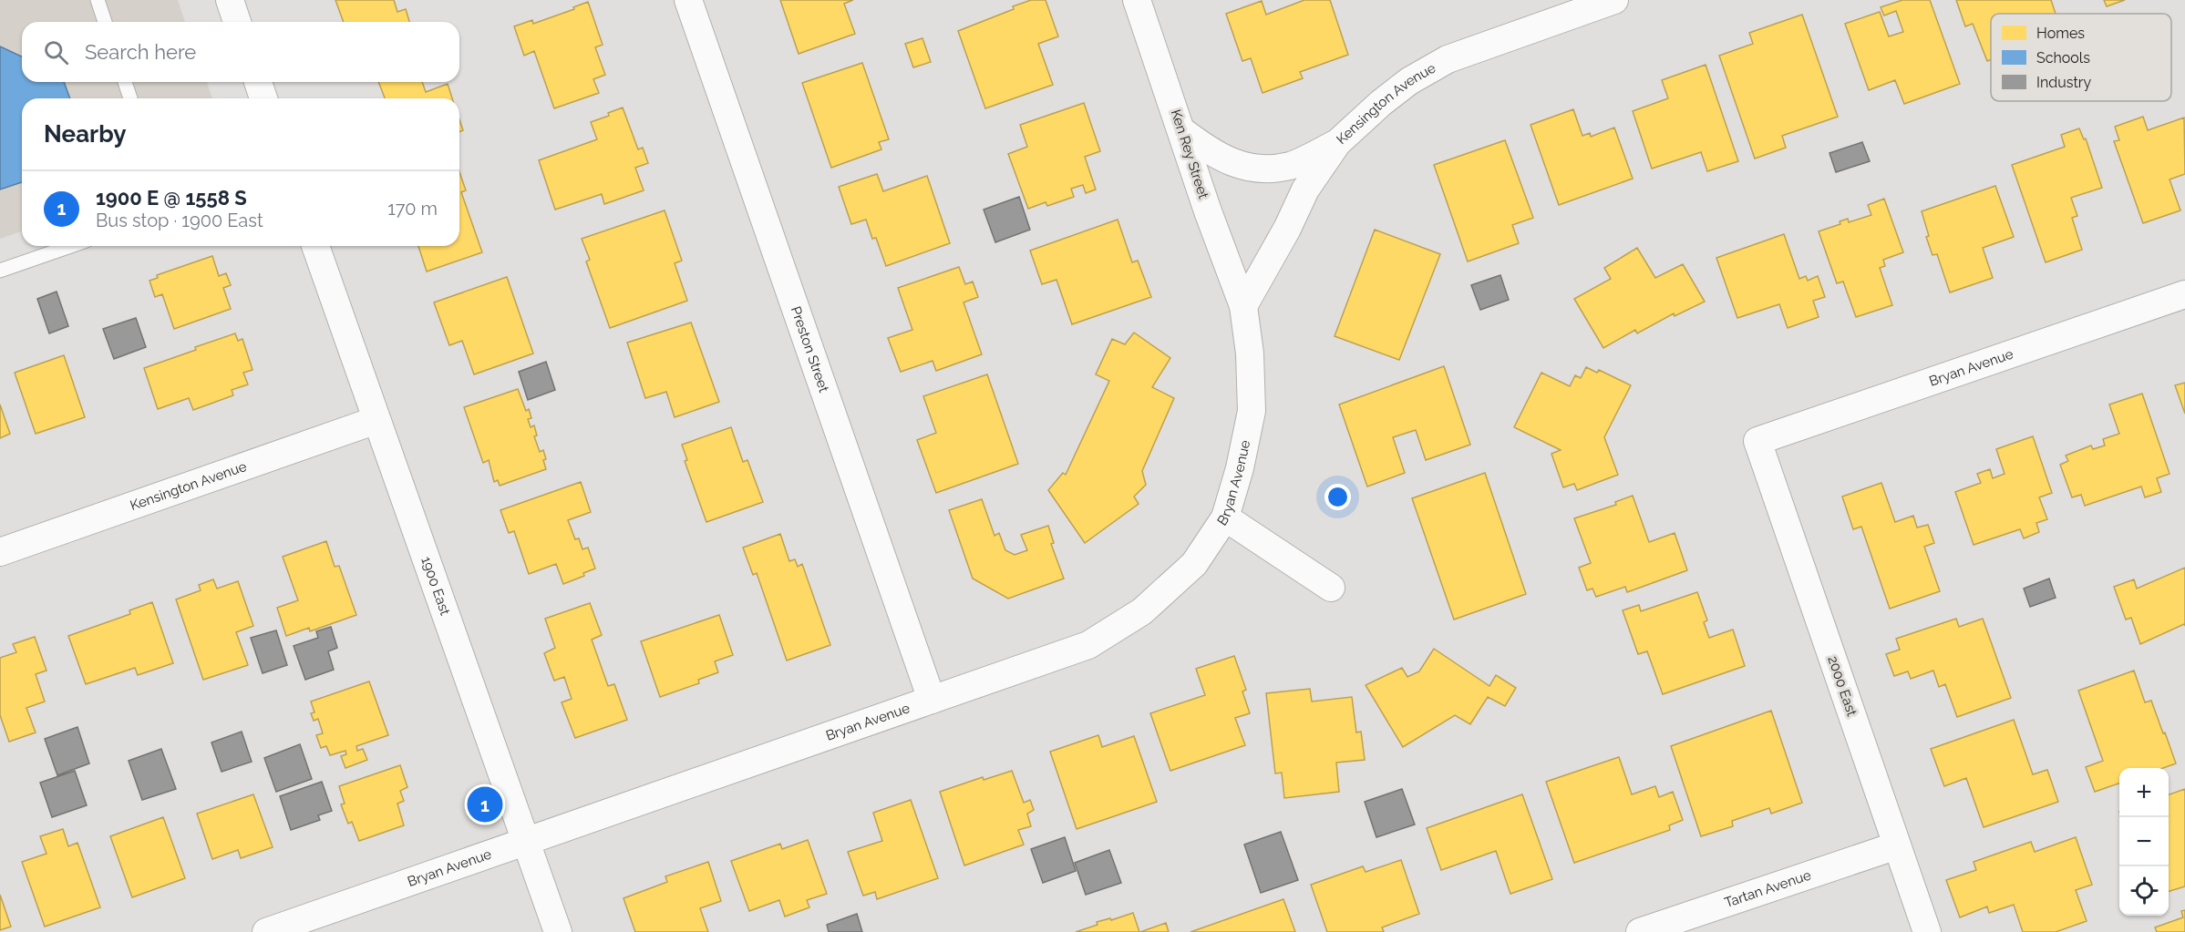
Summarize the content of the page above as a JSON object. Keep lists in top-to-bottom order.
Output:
{
  "streets": {
    "street": [
      "Kensington Avenue",
      "Ken Rey Street",
      "Preston Street",
      "Bryan Avenue",
      "1900 East",
      "2000 East",
      "Tartan Avenue"
    ]
  },
  "crossings": [
    ["Kensington Avenue", "Ken Rey Street"],
    ["Kensington Avenue", "Bryan Avenue"],
    ["Kensington Avenue", "1900 East"],
    ["Ken Rey Street", "Bryan Avenue"],
    ["Preston Street", "Bryan Avenue"],
    ["Bryan Avenue", "1900 East"],
    ["Bryan Avenue", "2000 East"],
    ["2000 East", "Tartan Avenue"]
  ],
  "legend": ["Homes", "Schools", "Industry"],
  "page": {
    "search": "Search here",
    "heading": "Nearby",
    "list": [
      {
        "mark": "1",
        "name": "1900 E @ 1558 S",
        "note": "Bus stop · 1900 East",
        "value": "170 m"
      }
    ],
    "map_buttons": ["+", "−"],
    "pins": "1"
  }
}
